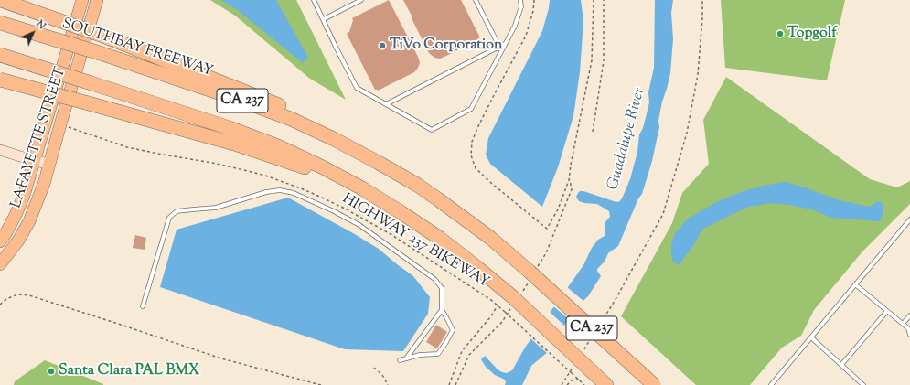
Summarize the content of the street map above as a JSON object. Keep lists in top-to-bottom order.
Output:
{
  "streets": {
    "highway": ["SOUTHBAY FREEWAY", "CA 237"],
    "main road": ["LAFAYETTE STREET"],
    "path": ["HIGHWAY 237 BIKEWAY"]
  },
  "crossings": [
    ["LAFAYETTE STREET", "HIGHWAY 237 BIKEWAY"]
  ],
  "water": ["Guadalupe River"],
  "places": ["Topgolf", "TiVo Corporation", "Santa Clara PAL BMX"],
  "north": "top right"
}
